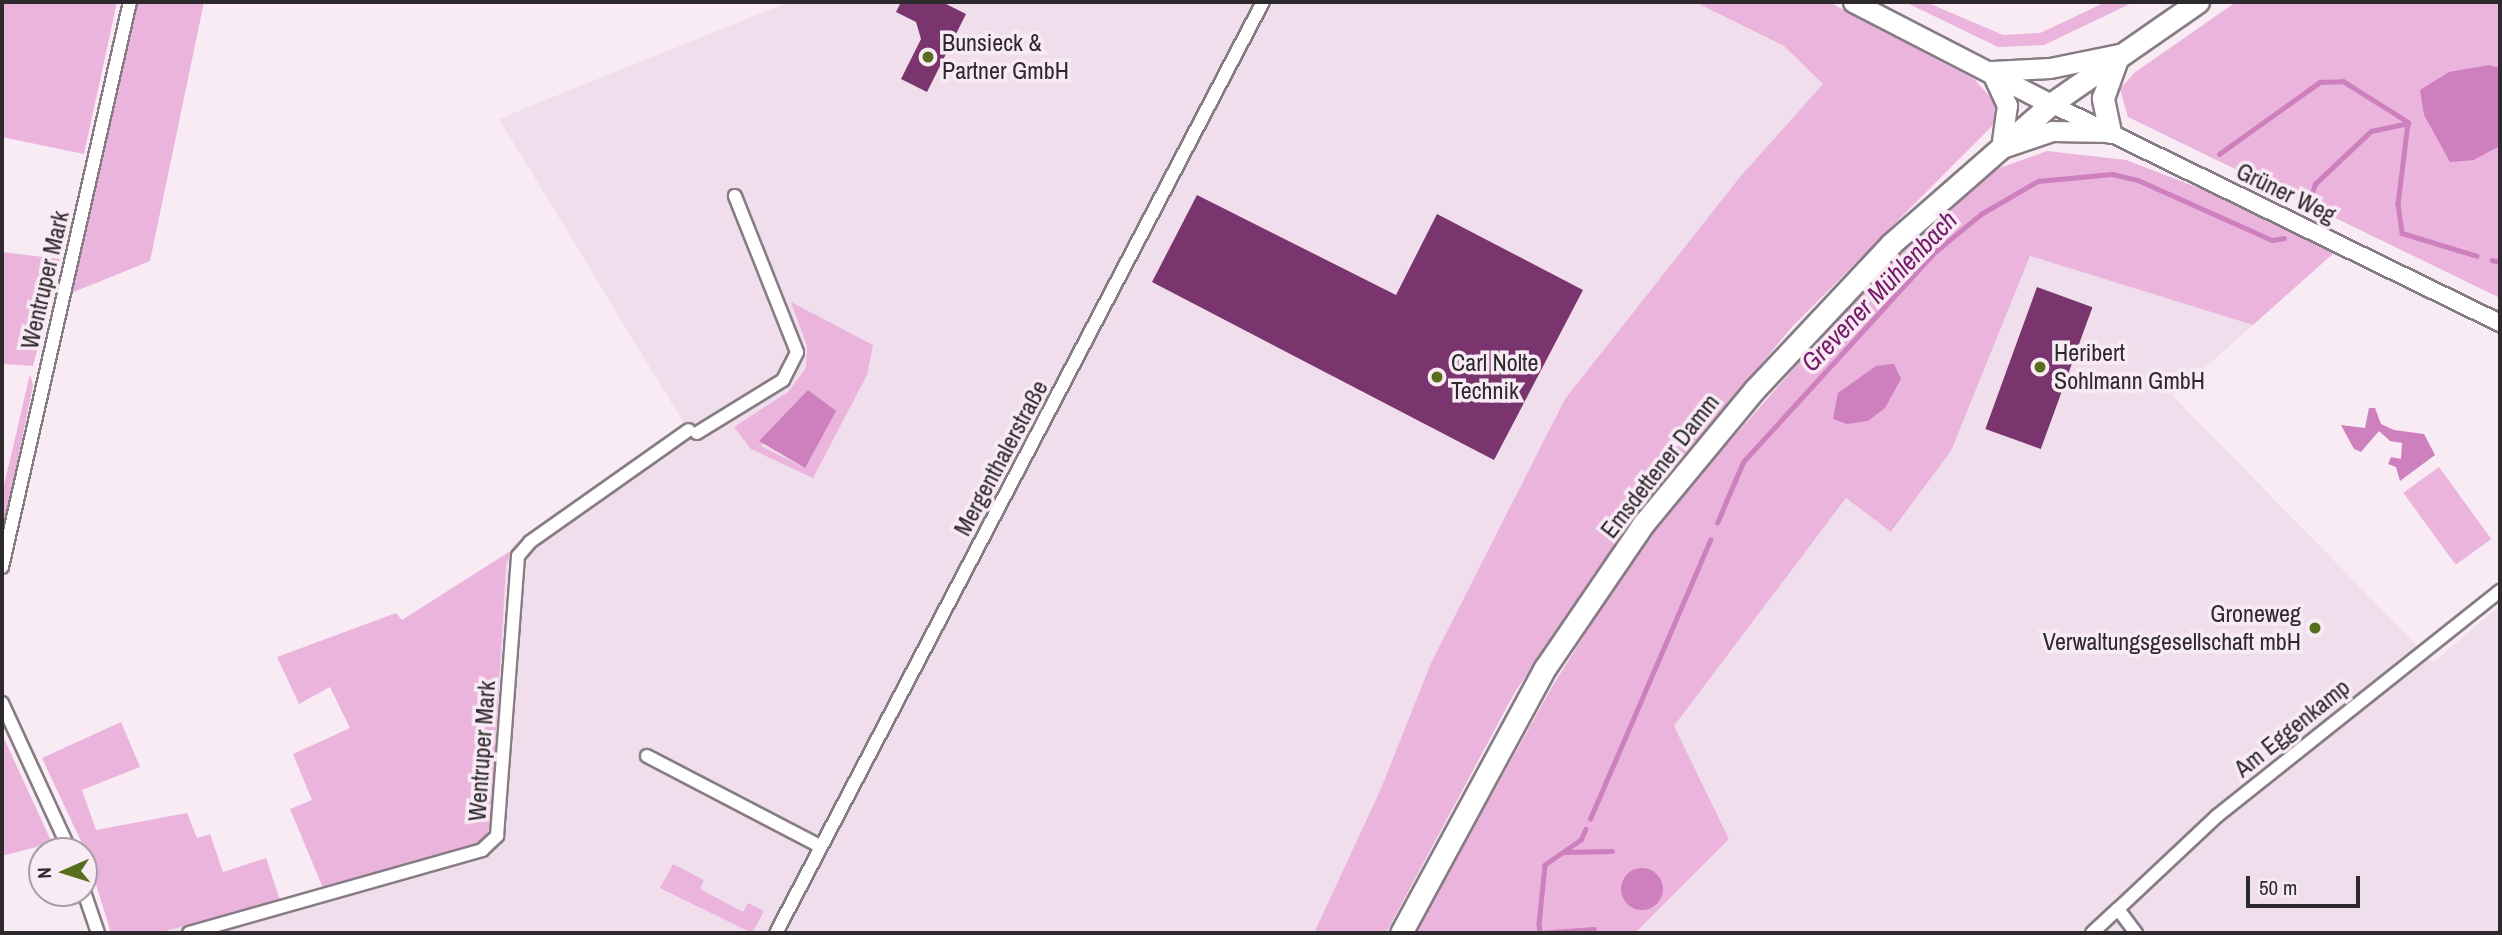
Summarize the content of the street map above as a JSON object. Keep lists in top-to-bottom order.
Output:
{
  "streets": {
    "main road": ["Emsdettener Damm"],
    "street": [
      "Grüner Weg",
      "Wentruper Mark",
      "Mergenthalerstraße",
      "Am Eggenkamp"
    ]
  },
  "crossings": [
    ["Grüner Weg", "Emsdettener Damm"]
  ],
  "water": ["Grevener Mühlenbach"],
  "places": [
    "Bunsieck & Partner GmbH",
    "Heribert Sohlmann GmbH",
    "Carl Nolte Technik",
    "Groneweg Verwaltungsgesellschaft mbH"
  ],
  "scale_bar": "50 m",
  "north": "left"
}
